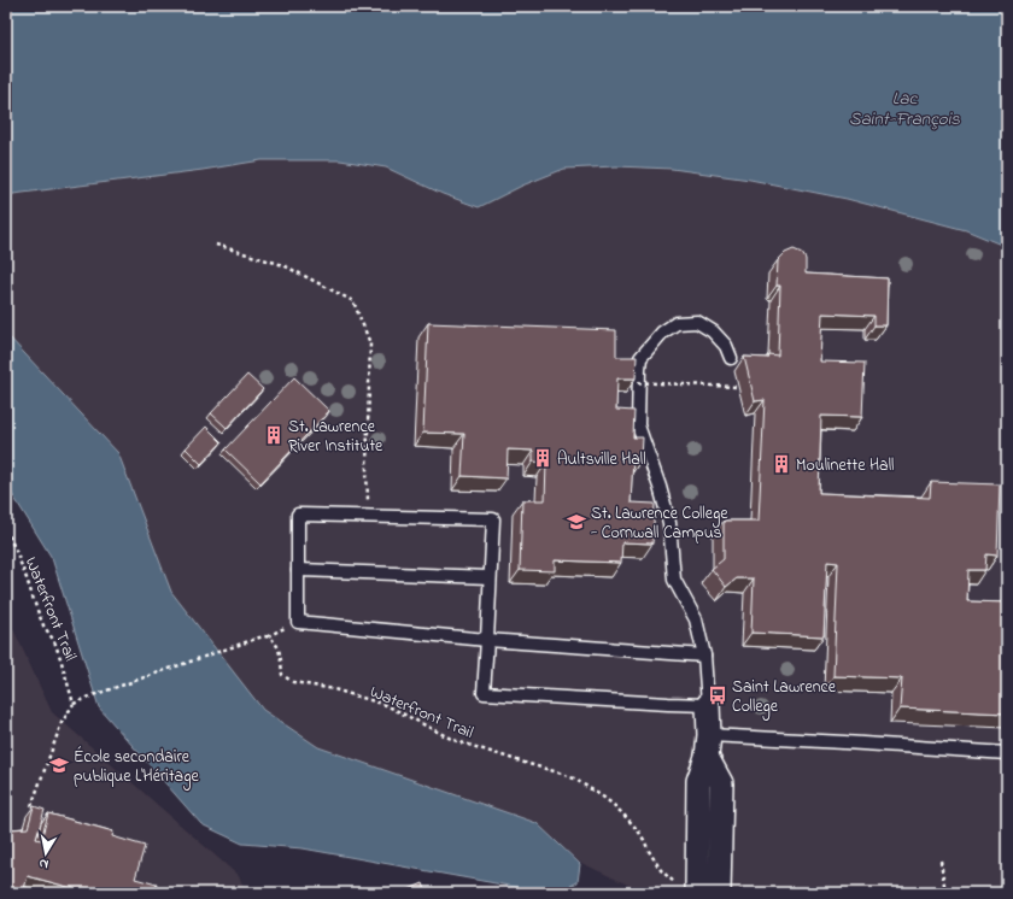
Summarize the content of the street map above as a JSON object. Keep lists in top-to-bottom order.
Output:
{
  "streets": {
    "path": ["Waterfront Trail"]
  },
  "water": ["Lac Saint-François"],
  "places": {
    "building": ["St. Lawrence River Institute", "Aultsville Hall", "Moulinette Hall"],
    "school or university": ["St. Lawrence College - Cornwall Campus", "École secondaire publique L'Héritage"],
    "bus stop": ["Saint Lawrence College"]
  },
  "north": "bottom"
}
